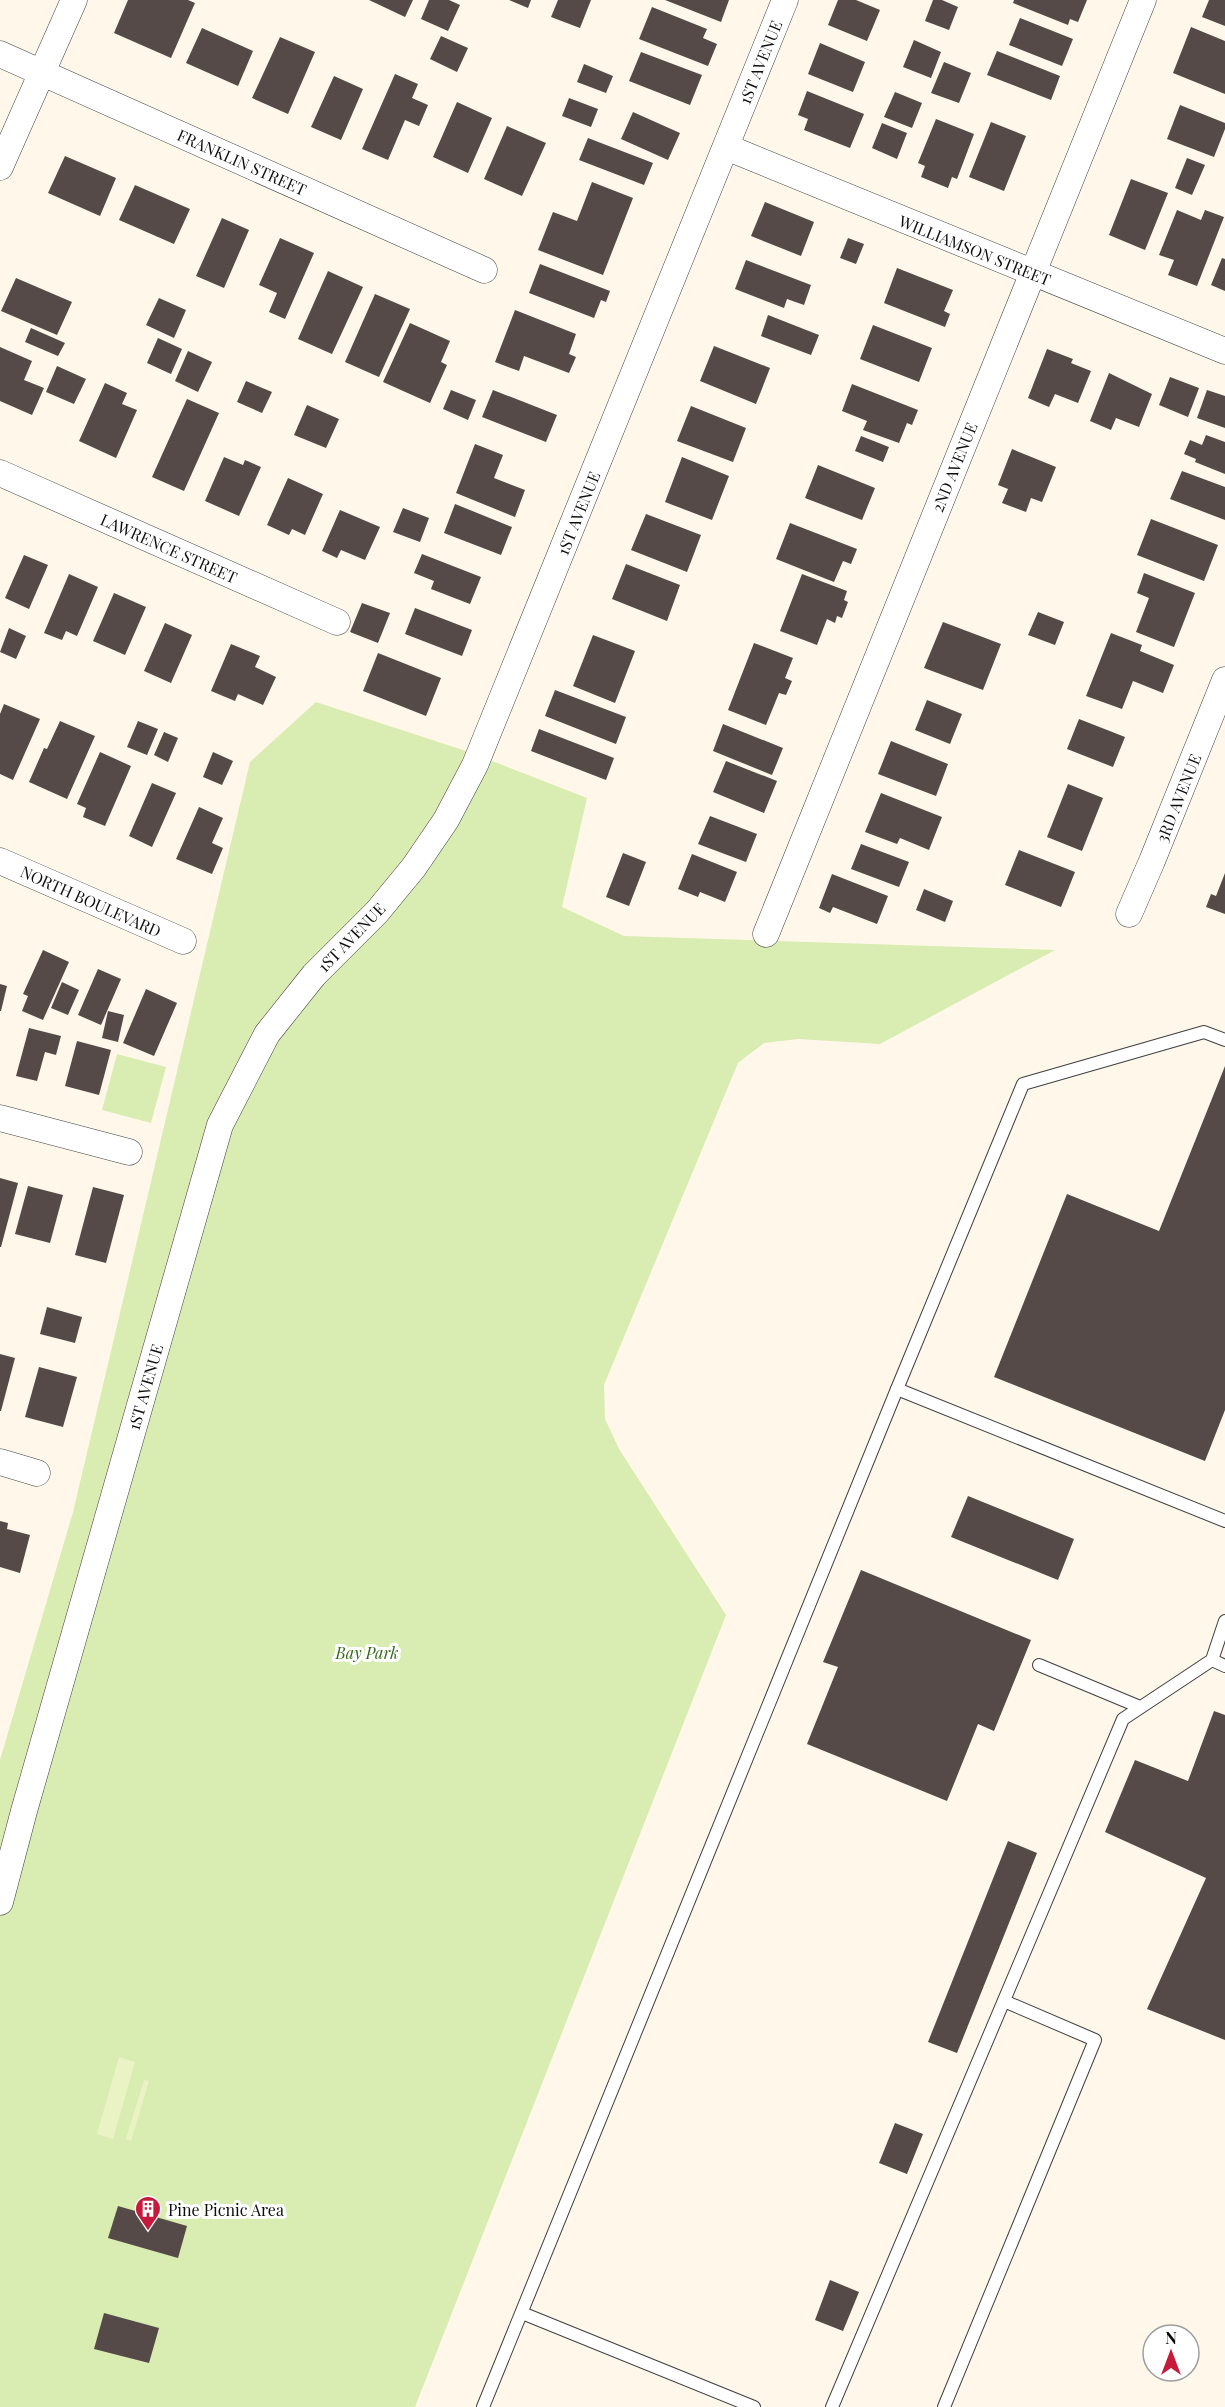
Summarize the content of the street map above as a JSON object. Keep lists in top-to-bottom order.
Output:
{
  "streets": {
    "street": [
      "1ST AVENUE",
      "FRANKLIN STREET",
      "WILLIAMSON STREET",
      "2ND AVENUE",
      "LAWRENCE STREET",
      "3RD AVENUE",
      "NORTH BOULEVARD"
    ]
  },
  "crossings": [
    ["1ST AVENUE", "WILLIAMSON STREET"],
    ["WILLIAMSON STREET", "2ND AVENUE"]
  ],
  "parks": ["Bay Park"],
  "places": {
    "building": ["Pine Picnic Area"]
  },
  "north": "top"
}
